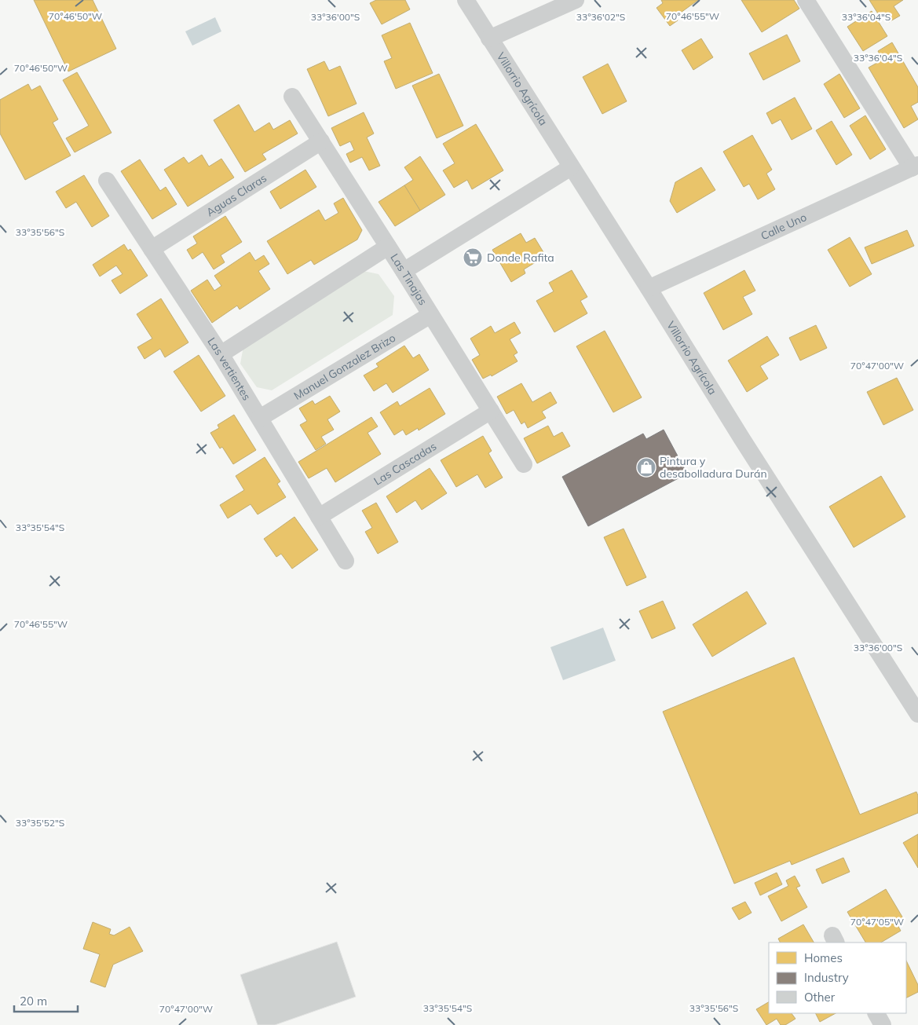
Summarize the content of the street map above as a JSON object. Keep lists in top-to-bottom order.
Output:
{
  "streets": {
    "street": [
      "Villorrio Agrícola",
      "Aguas Claras",
      "Calle Uno",
      "Las Tinajas",
      "Manuel Gonzalez Brizo",
      "Las vertientes",
      "Las Cascadas"
    ]
  },
  "crossings": [
    ["Villorrio Agrícola", "Calle Uno"],
    ["Aguas Claras", "Las Tinajas"],
    ["Aguas Claras", "Las vertientes"],
    ["Las Tinajas", "Manuel Gonzalez Brizo"],
    ["Las Tinajas", "Las Cascadas"],
    ["Manuel Gonzalez Brizo", "Las vertientes"],
    ["Las vertientes", "Las Cascadas"]
  ],
  "places": {
    "supermarket": ["Donde Rafita"],
    "shop": ["Pintura y desabolladura Durán"]
  },
  "legend": ["Homes", "Industry", "Other"],
  "scale_bar": "20 m",
  "coordinates": [
    "70°46'50\"W",
    "70°46'55\"W",
    "33°36'00\"S",
    "33°36'02\"S",
    "33°36'04\"S",
    "33°35'56\"S",
    "70°47'00\"W",
    "33°35'54\"S",
    "33°35'52\"S",
    "70°47'05\"W"
  ]
}
